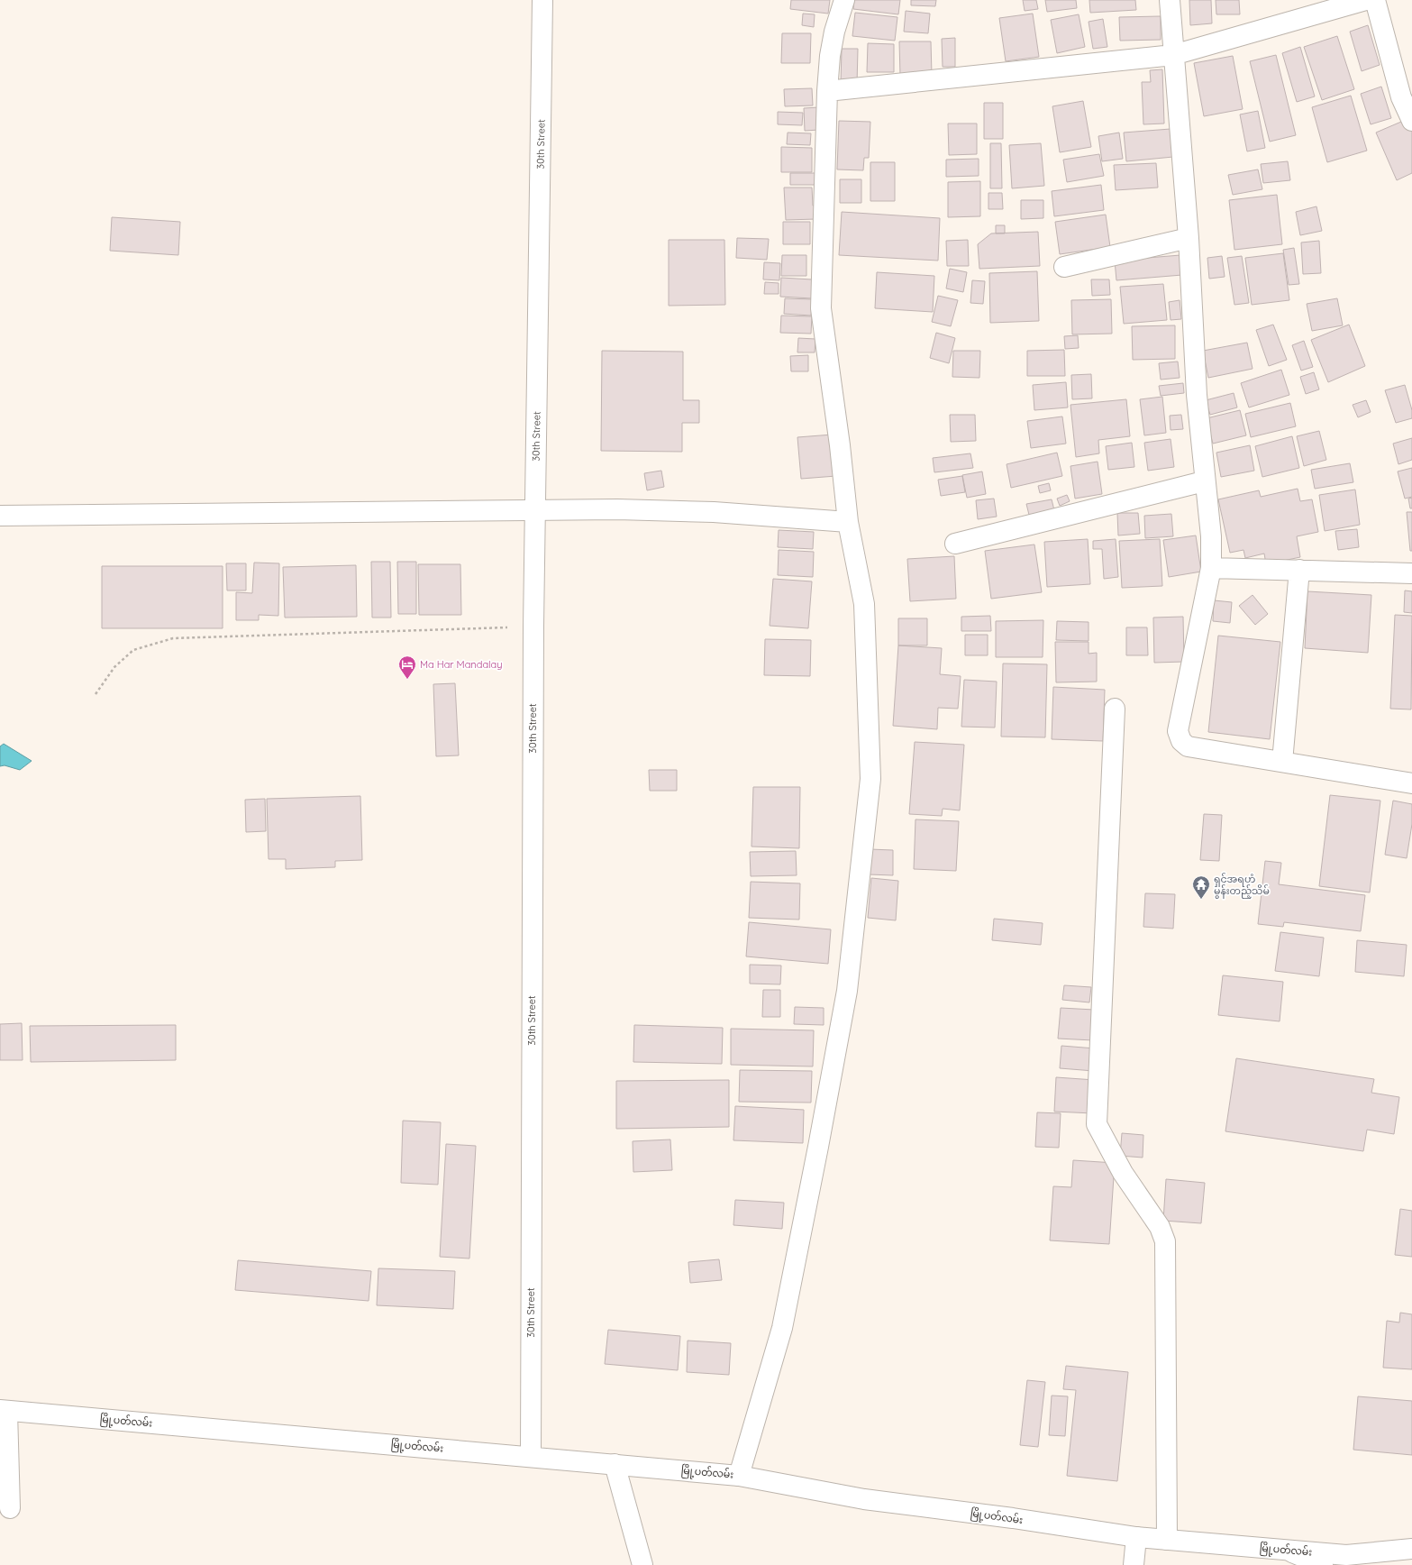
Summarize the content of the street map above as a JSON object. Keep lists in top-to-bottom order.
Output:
{
  "streets": {
    "street": ["30th Street", "မြို့ပတ်လမ်း"]
  },
  "crossings": [
    ["30th Street", "မြို့ပတ်လမ်း"]
  ],
  "places": {
    "hotel": ["Ma Har Mandalay"],
    "temple": ["ရှင်အရဟံ မွန်းတည့်သိမ်"]
  }
}
